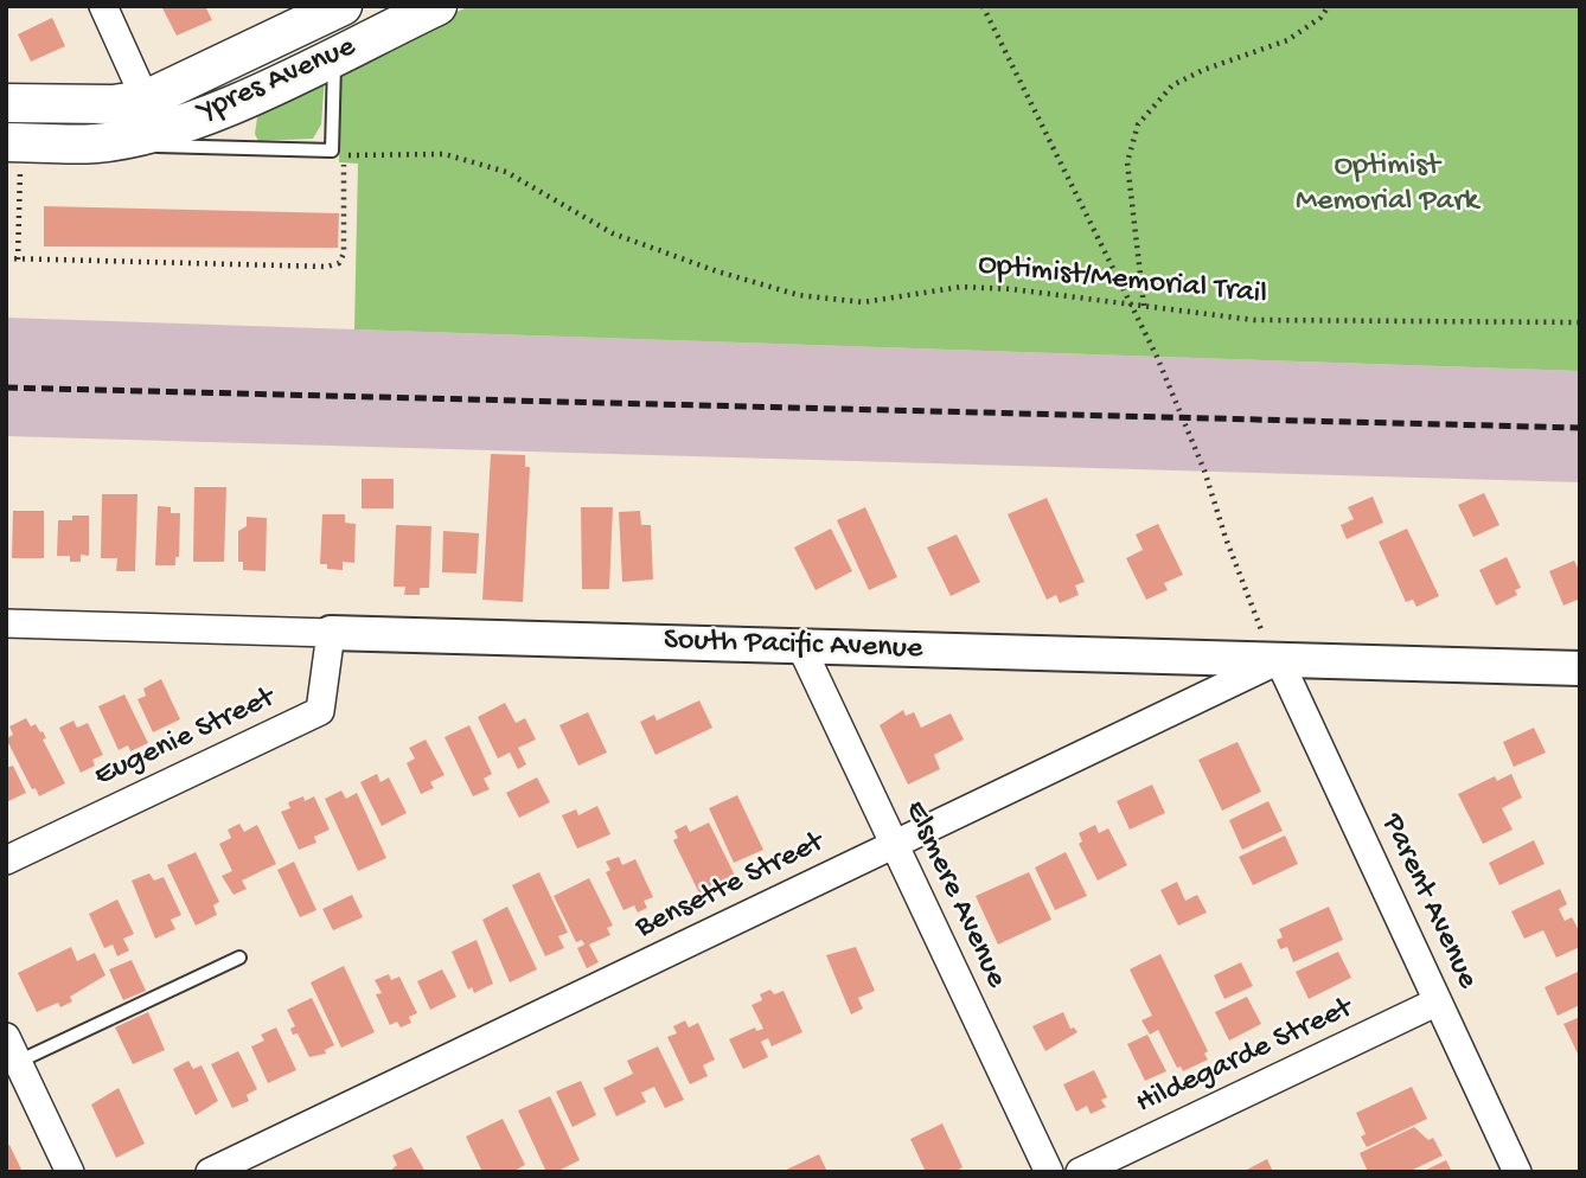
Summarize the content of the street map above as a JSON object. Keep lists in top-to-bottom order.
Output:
{
  "streets": {
    "main road": ["Ypres Avenue"],
    "street": [
      "South Pacific Avenue",
      "Eugenie Street",
      "Bensette Street",
      "Elsmere Avenue",
      "Parent Avenue",
      "Hildegarde Street"
    ],
    "path": ["Optimist/Memorial Trail"]
  },
  "crossings": [
    ["South Pacific Avenue", "Eugenie Street"],
    ["South Pacific Avenue", "Bensette Street"],
    ["South Pacific Avenue", "Elsmere Avenue"],
    ["South Pacific Avenue", "Parent Avenue"],
    ["Bensette Street", "Elsmere Avenue"],
    ["Bensette Street", "Parent Avenue"],
    ["Parent Avenue", "Hildegarde Street"]
  ],
  "parks": ["Optimist Memorial Park"]
}
